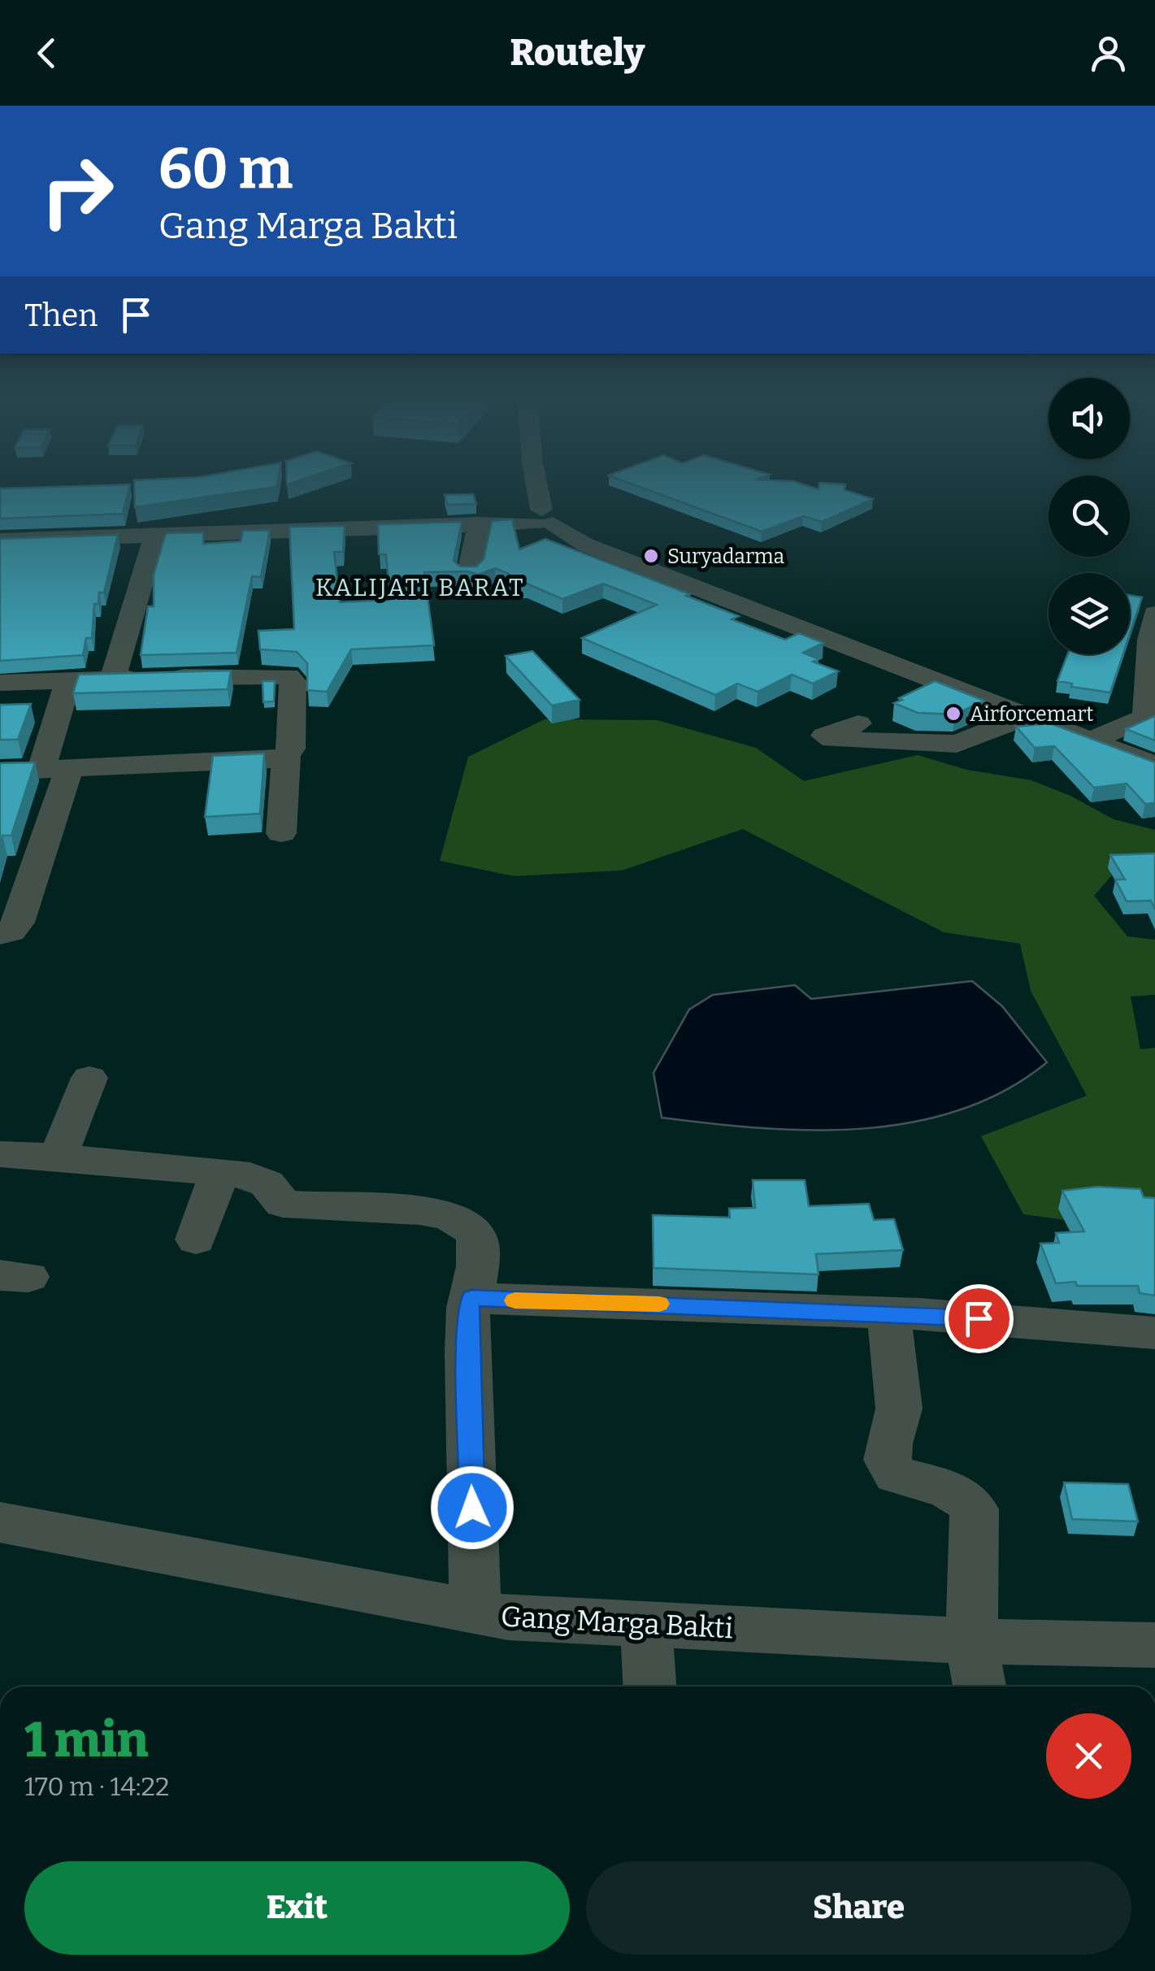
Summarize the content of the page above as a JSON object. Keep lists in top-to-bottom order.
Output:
{
  "streets": {
    "street": ["Gang Marga Bakti"]
  },
  "districts": ["KALIJATI BARAT"],
  "places": ["Suryadarma", "Airforcemart"],
  "page": {
    "header": "Routely",
    "turn": ["60 m", "Gang Marga Bakti"],
    "then": "Then",
    "heading": ["1 min", "170 m · 14:22"],
    "buttons": ["Exit", "Share"]
  }
}
